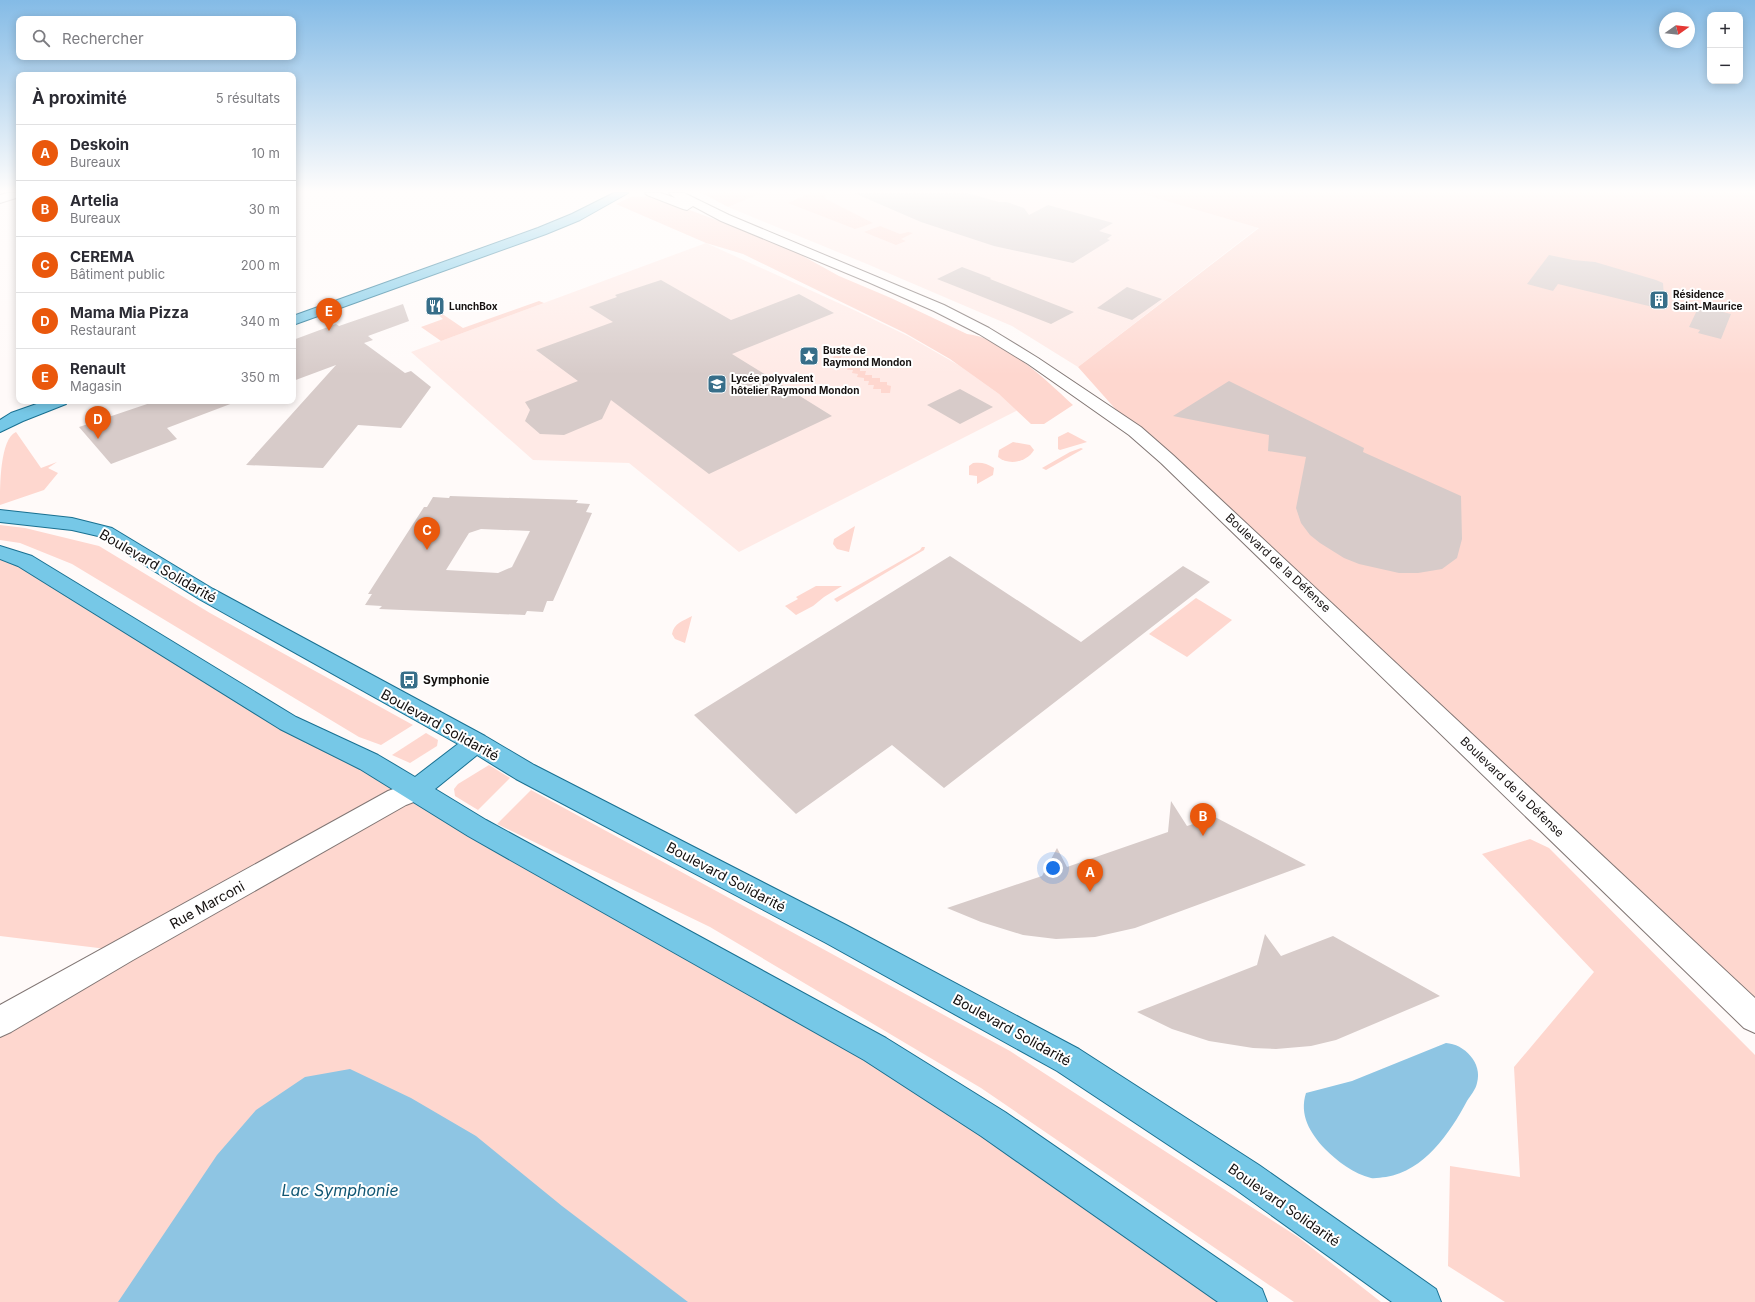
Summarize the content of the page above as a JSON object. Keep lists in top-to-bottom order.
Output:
{
  "streets": {
    "main road": ["Boulevard Solidarité"],
    "street": ["Boulevard de la Défense", "Rue Marconi"]
  },
  "water": ["Lac Symphonie"],
  "places": {
    "building": ["Résidence Saint-Maurice"],
    "restaurant": ["LunchBox"],
    "place": ["Buste de Raymond Mondon"],
    "school or university": ["Lycée polyvalent hôtelier Raymond Mondon"],
    "bus stop": ["Symphonie"]
  },
  "north": "right",
  "page": {
    "map_buttons": ["+", "−"],
    "search": "Rechercher",
    "heading": ["À proximité", "5 résultats"],
    "list": [
      {
        "mark": "A",
        "name": "Deskoin",
        "note": "Bureaux",
        "value": "10 m"
      },
      {
        "mark": "B",
        "name": "Artelia",
        "note": "Bureaux",
        "value": "30 m"
      },
      {
        "mark": "C",
        "name": "CEREMA",
        "note": "Bâtiment public",
        "value": "200 m"
      },
      {
        "mark": "D",
        "name": "Mama Mia Pizza",
        "note": "Restaurant",
        "value": "340 m"
      },
      {
        "mark": "E",
        "name": "Renault",
        "note": "Magasin",
        "value": "350 m"
      }
    ],
    "pins": [
      "E",
      "D",
      "C",
      "B",
      "A"
    ]
  }
}
